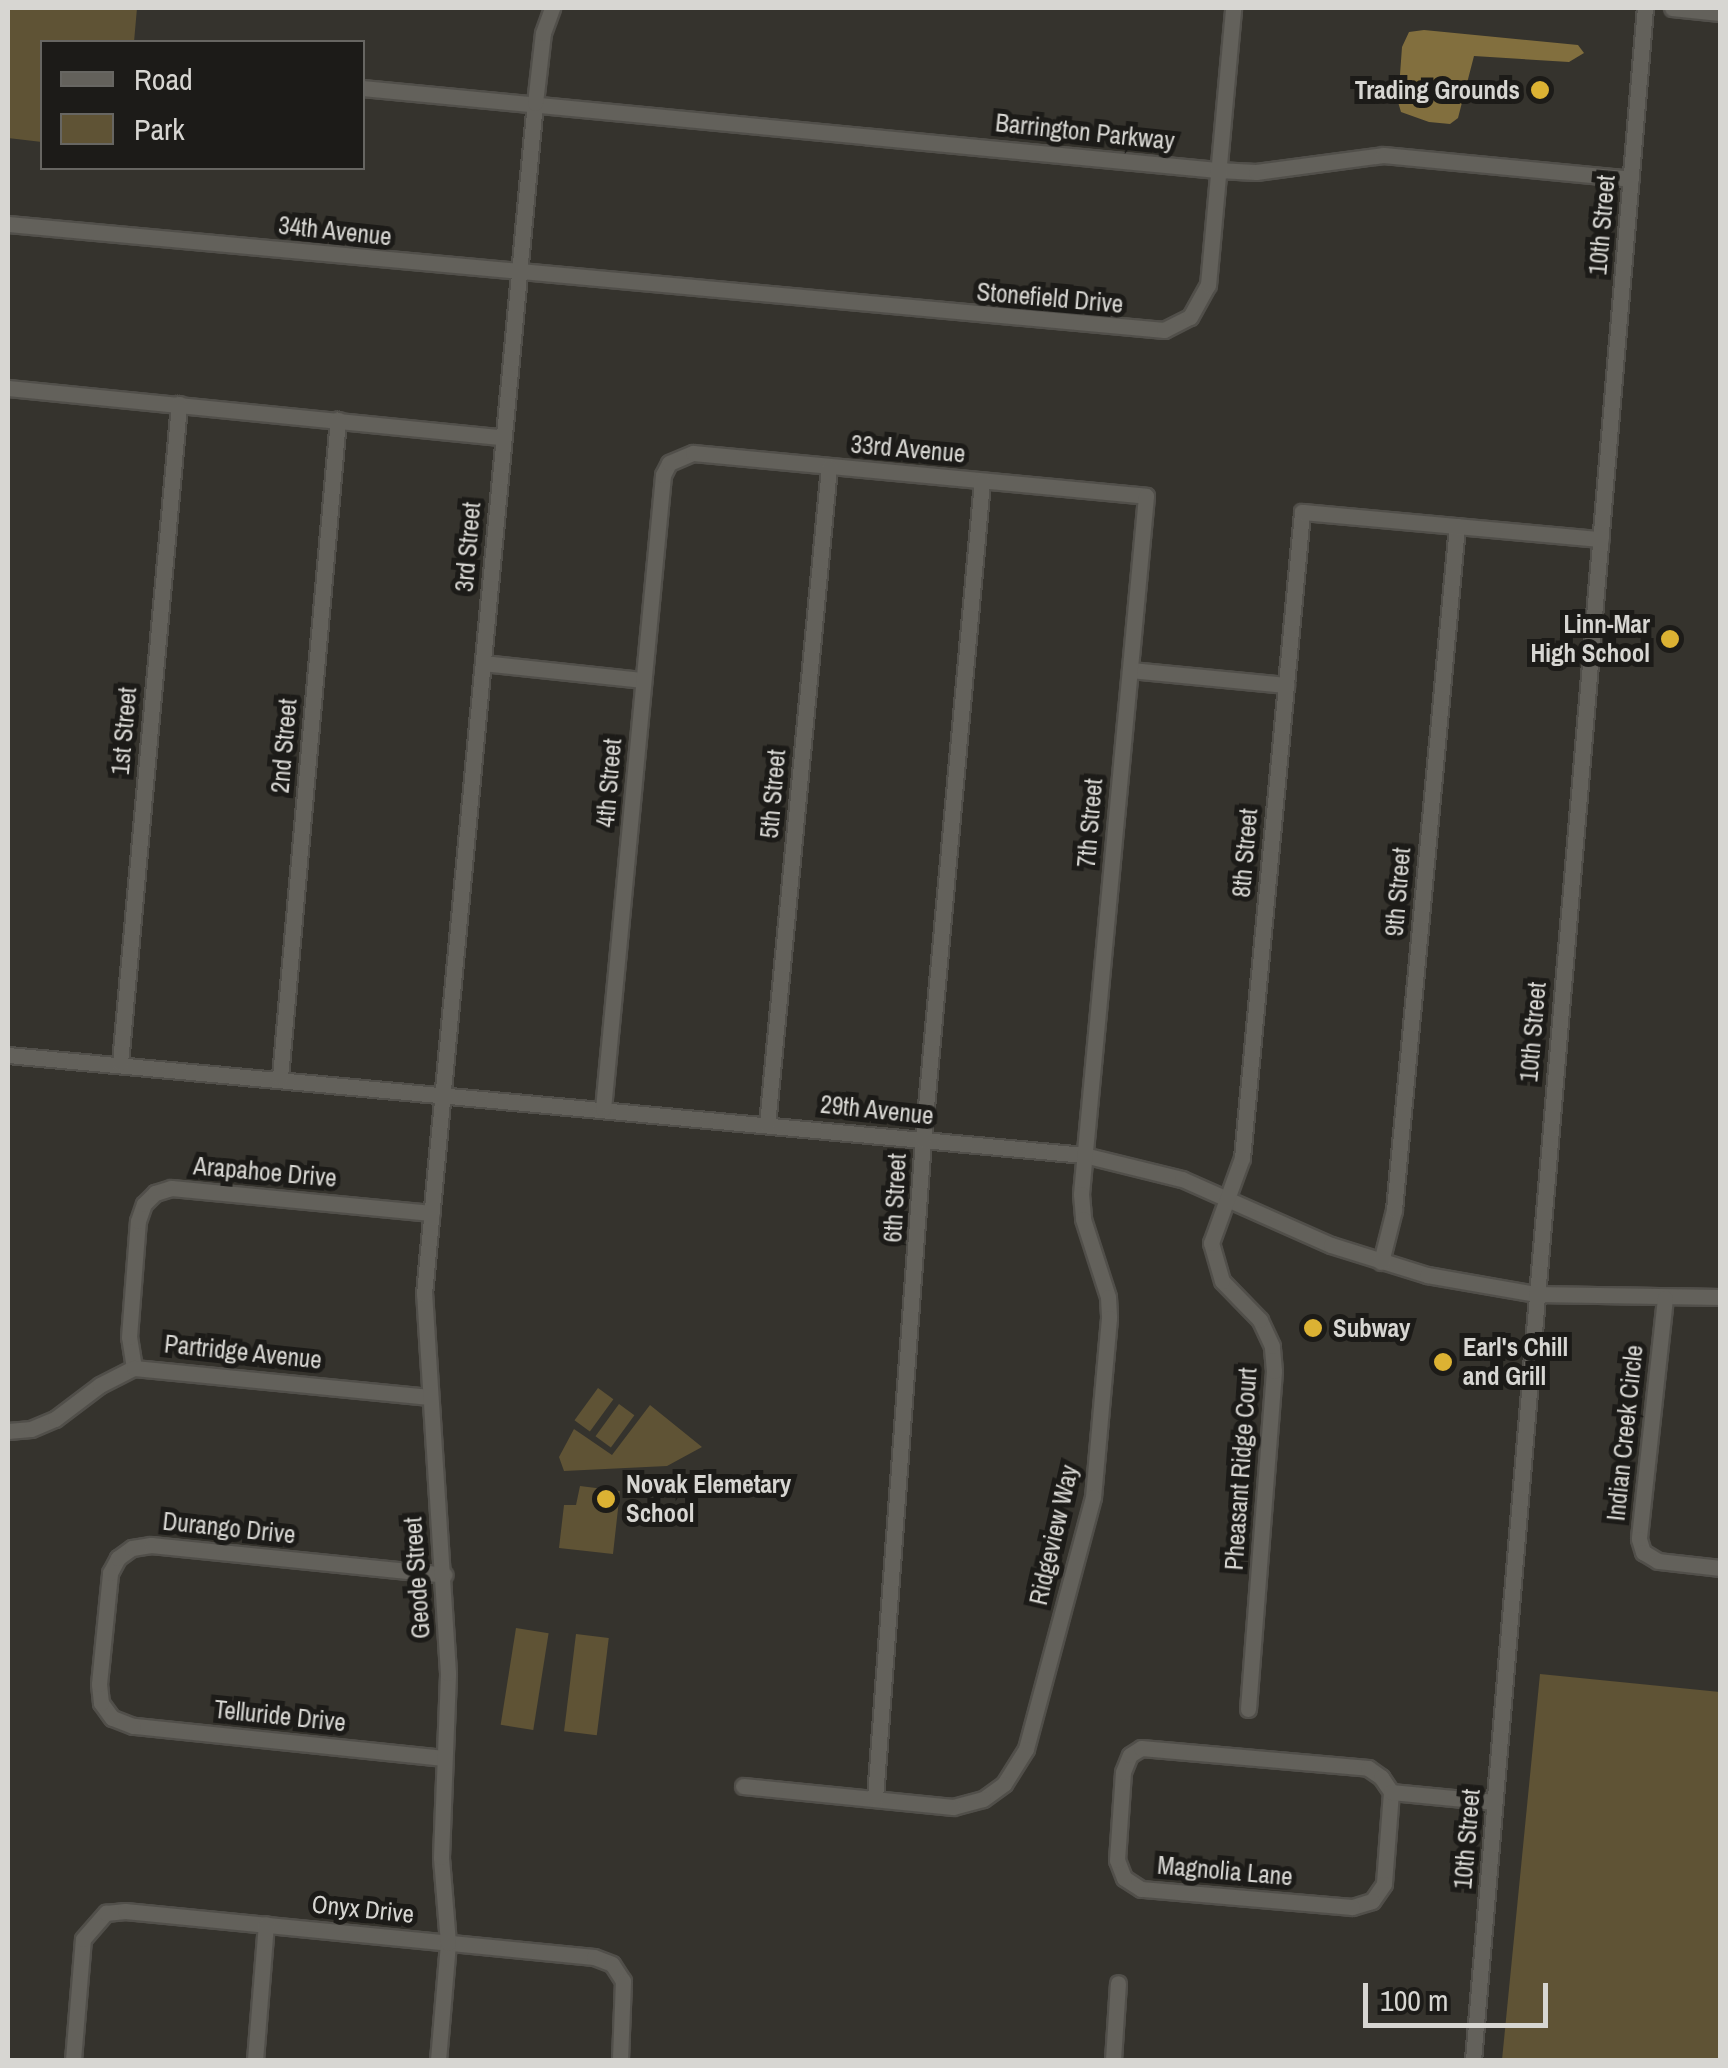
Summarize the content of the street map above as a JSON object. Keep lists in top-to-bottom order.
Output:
{
  "streets": {
    "street": [
      "Barrington Parkway",
      "10th Street",
      "34th Avenue",
      "Stonefield Drive",
      "33rd Avenue",
      "3rd Street",
      "1st Street",
      "2nd Street",
      "4th Street",
      "5th Street",
      "7th Street",
      "8th Street",
      "9th Street",
      "29th Avenue",
      "Arapahoe Drive",
      "6th Street",
      "Partridge Avenue",
      "Indian Creek Circle",
      "Pheasant Ridge Court",
      "Durango Drive",
      "Ridgeview Way",
      "Geode Street",
      "Telluride Drive",
      "Magnolia Lane",
      "Onyx Drive"
    ]
  },
  "crossings": [
    ["Barrington Parkway", "10th Street"],
    ["Barrington Parkway", "Stonefield Drive"],
    ["Barrington Parkway", "3rd Street"],
    ["10th Street", "29th Avenue"],
    ["10th Street", "Magnolia Lane"],
    ["34th Avenue", "Stonefield Drive"],
    ["34th Avenue", "3rd Street"],
    ["33rd Avenue", "4th Street"],
    ["33rd Avenue", "5th Street"],
    ["33rd Avenue", "7th Street"],
    ["33rd Avenue", "6th Street"],
    ["3rd Street", "29th Avenue"],
    ["3rd Street", "Geode Street"],
    ["1st Street", "29th Avenue"],
    ["2nd Street", "29th Avenue"],
    ["4th Street", "29th Avenue"],
    ["5th Street", "29th Avenue"],
    ["7th Street", "29th Avenue"],
    ["7th Street", "Ridgeview Way"],
    ["8th Street", "9th Street"],
    ["8th Street", "29th Avenue"],
    ["8th Street", "Pheasant Ridge Court"],
    ["9th Street", "29th Avenue"],
    ["29th Avenue", "6th Street"],
    ["29th Avenue", "Indian Creek Circle"],
    ["29th Avenue", "Pheasant Ridge Court"],
    ["29th Avenue", "Ridgeview Way"],
    ["29th Avenue", "Geode Street"],
    ["Arapahoe Drive", "Partridge Avenue"],
    ["Arapahoe Drive", "Geode Street"],
    ["6th Street", "Ridgeview Way"],
    ["Partridge Avenue", "Geode Street"],
    ["Durango Drive", "Geode Street"],
    ["Durango Drive", "Telluride Drive"],
    ["Geode Street", "Telluride Drive"],
    ["Geode Street", "Onyx Drive"]
  ],
  "places": [
    "Trading Grounds",
    "Linn-Mar High School",
    "Subway",
    "Earl's Chill and Grill",
    "Novak Elemetary School"
  ],
  "legend": ["Road", "Park"],
  "scale_bar": "100 m"
}
